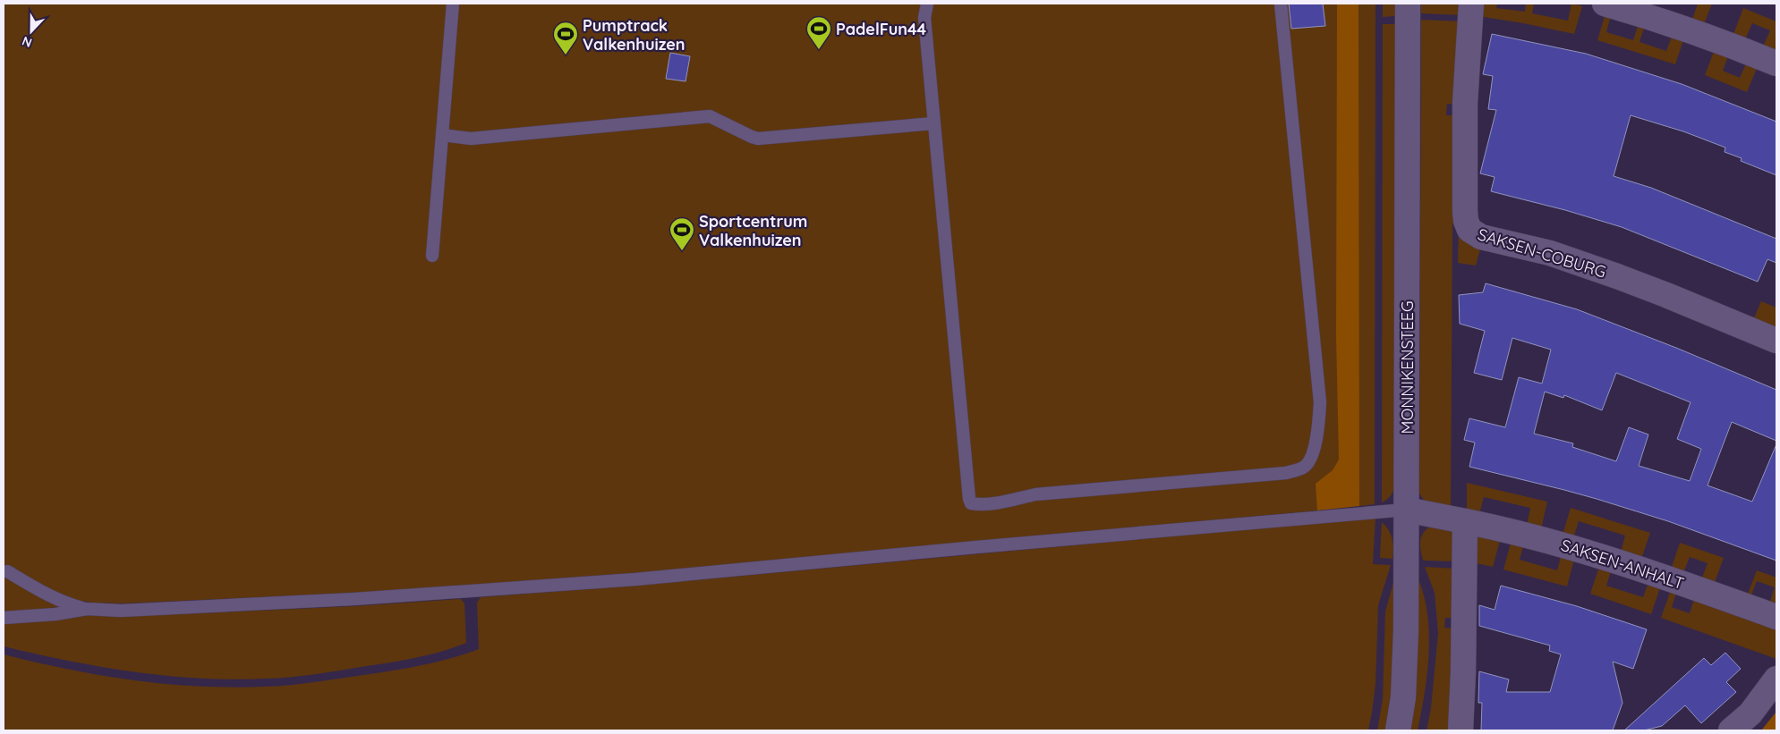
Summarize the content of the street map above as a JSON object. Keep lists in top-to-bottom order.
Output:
{
  "streets": {
    "street": ["SAKSEN-COBURG", "MONNIKENSTEEG", "SAKSEN-ANHALT"]
  },
  "crossings": [
    ["MONNIKENSTEEG", "SAKSEN-ANHALT"]
  ],
  "places": {
    "sports": ["PadelFun44", "Pumptrack Valkenhuizen", "Sportcentrum Valkenhuizen"]
  },
  "north": "bottom"
}
